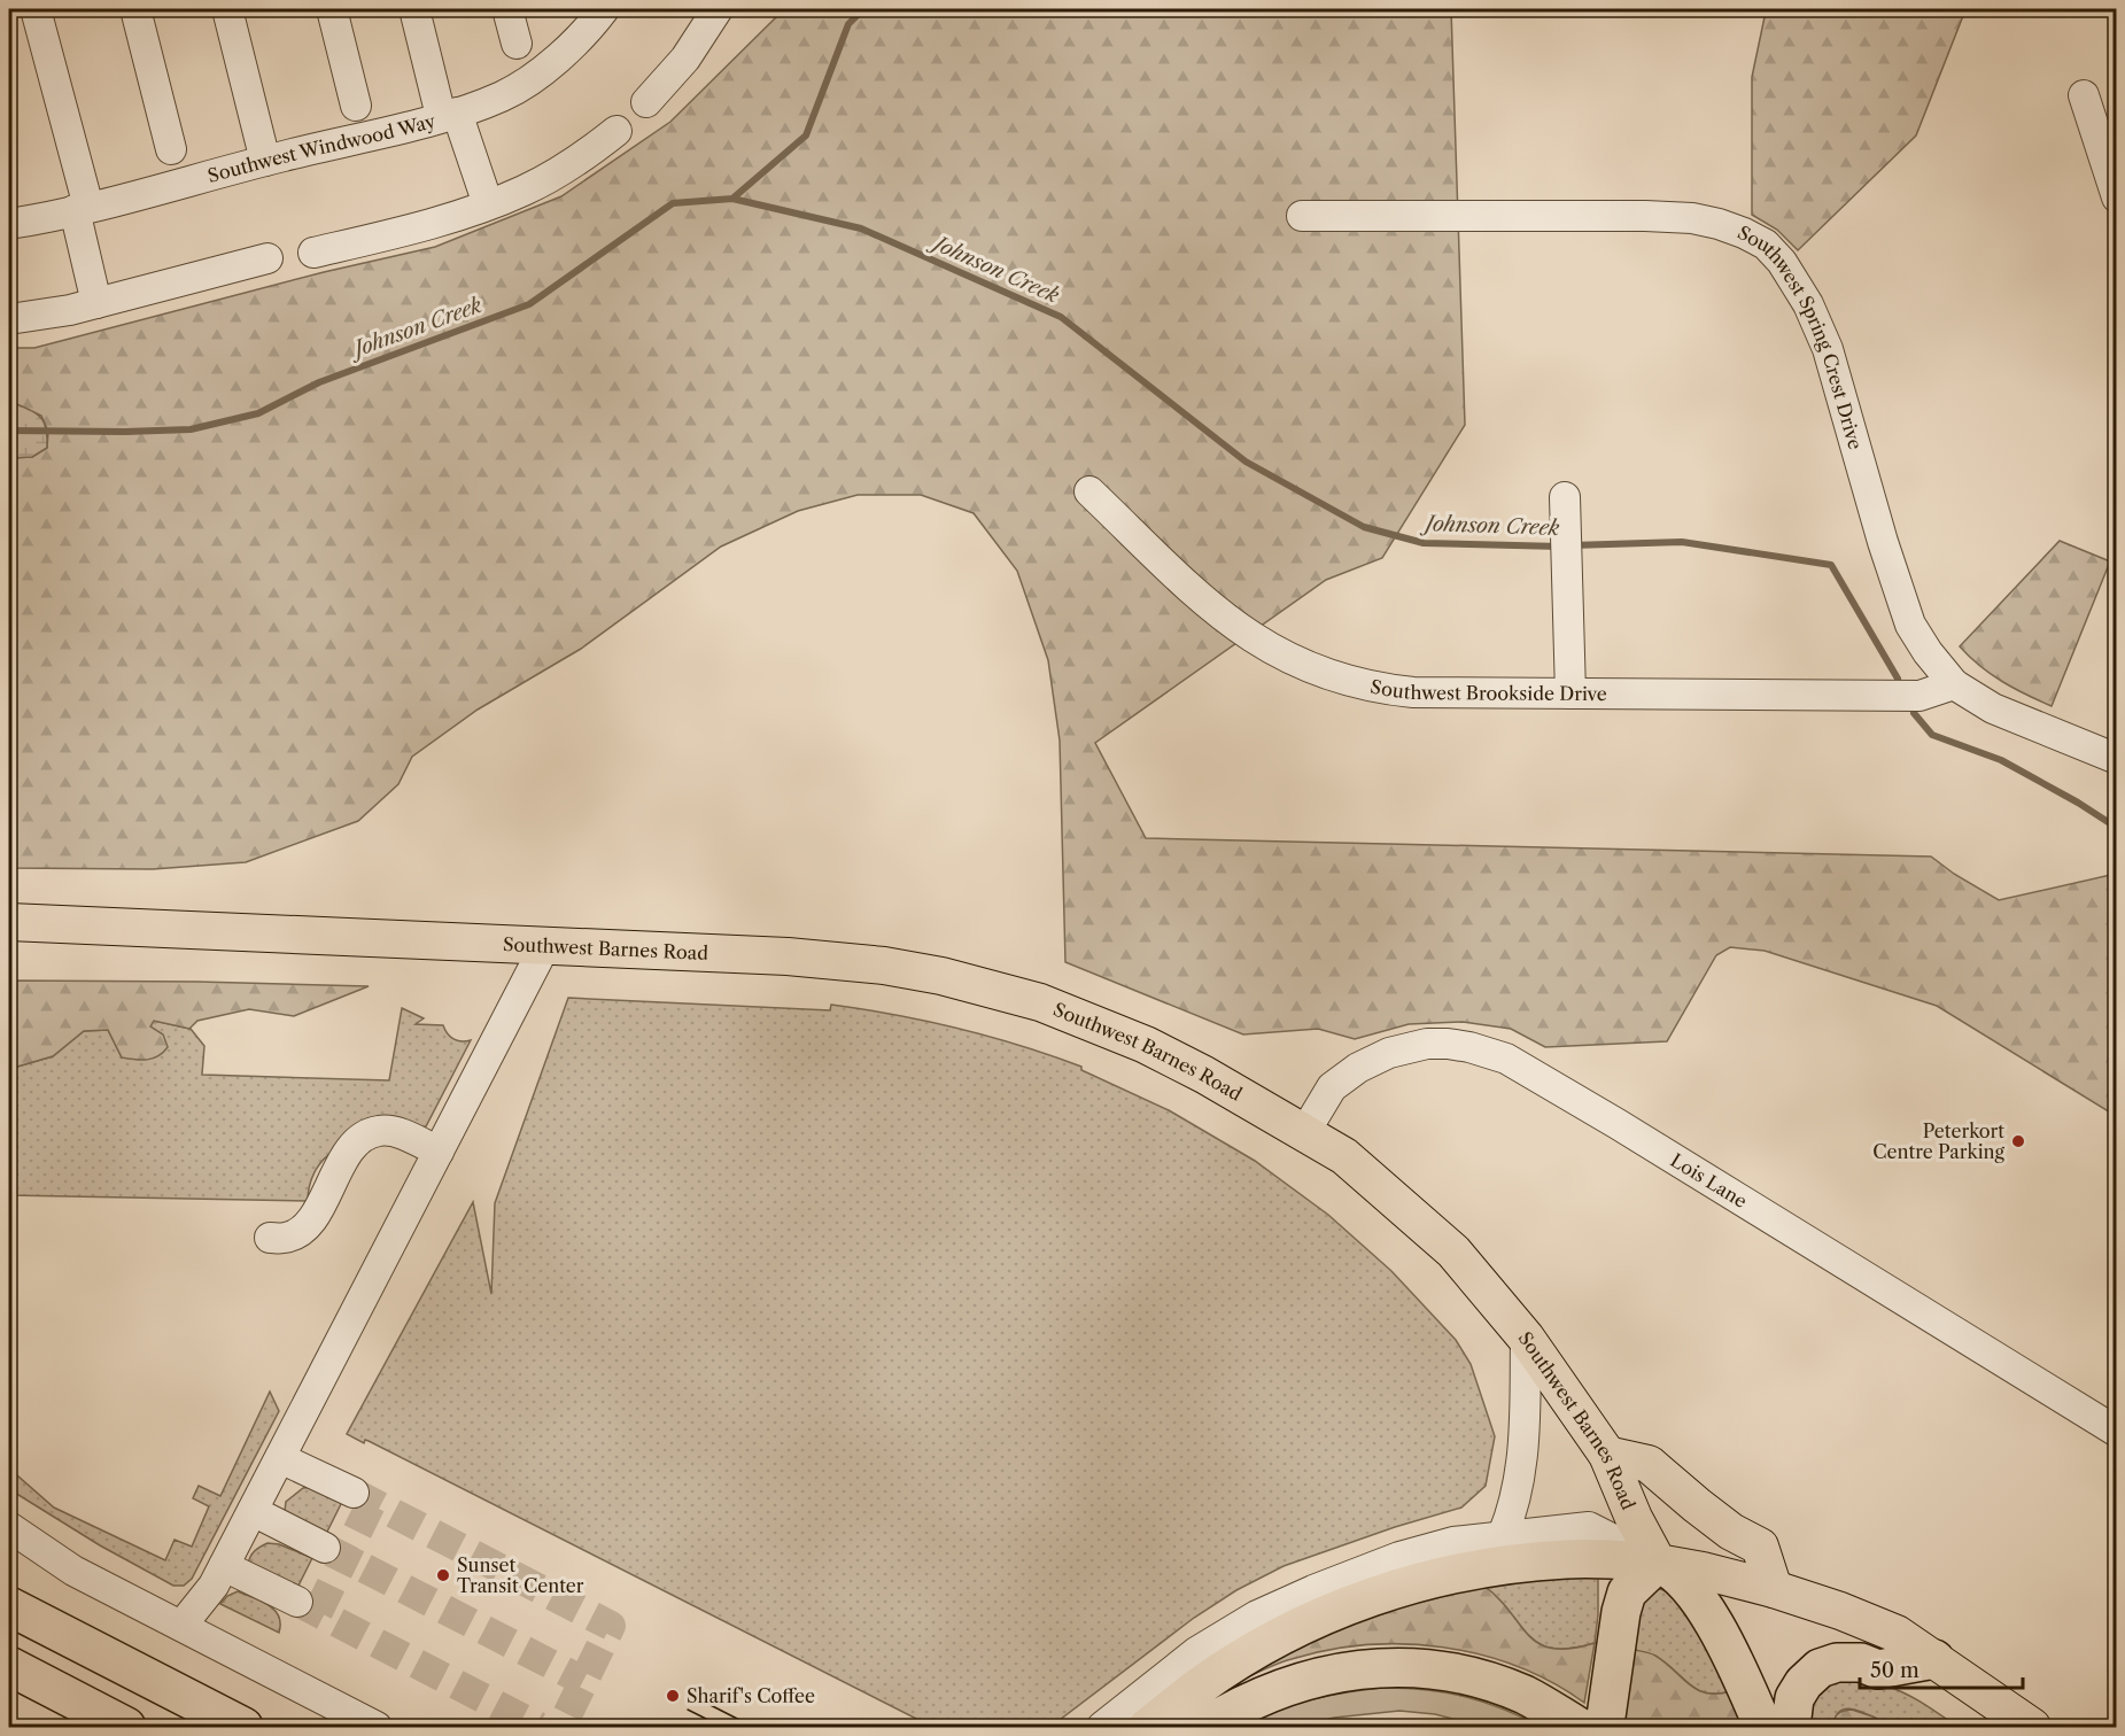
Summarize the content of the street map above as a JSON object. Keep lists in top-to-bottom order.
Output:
{
  "streets": {
    "main road": ["Southwest Barnes Road"],
    "street": [
      "Southwest Windwood Way",
      "Southwest Spring Crest Drive",
      "Southwest Brookside Drive",
      "Lois Lane"
    ]
  },
  "crossings": [
    ["Southwest Spring Crest Drive", "Southwest Brookside Drive"],
    ["Southwest Barnes Road", "Lois Lane"]
  ],
  "water": ["Johnson Creek"],
  "places": ["Peterkort Centre Parking", "Sunset Transit Center", "Sharif's Coffee"],
  "scale_bar": "50 m"
}
